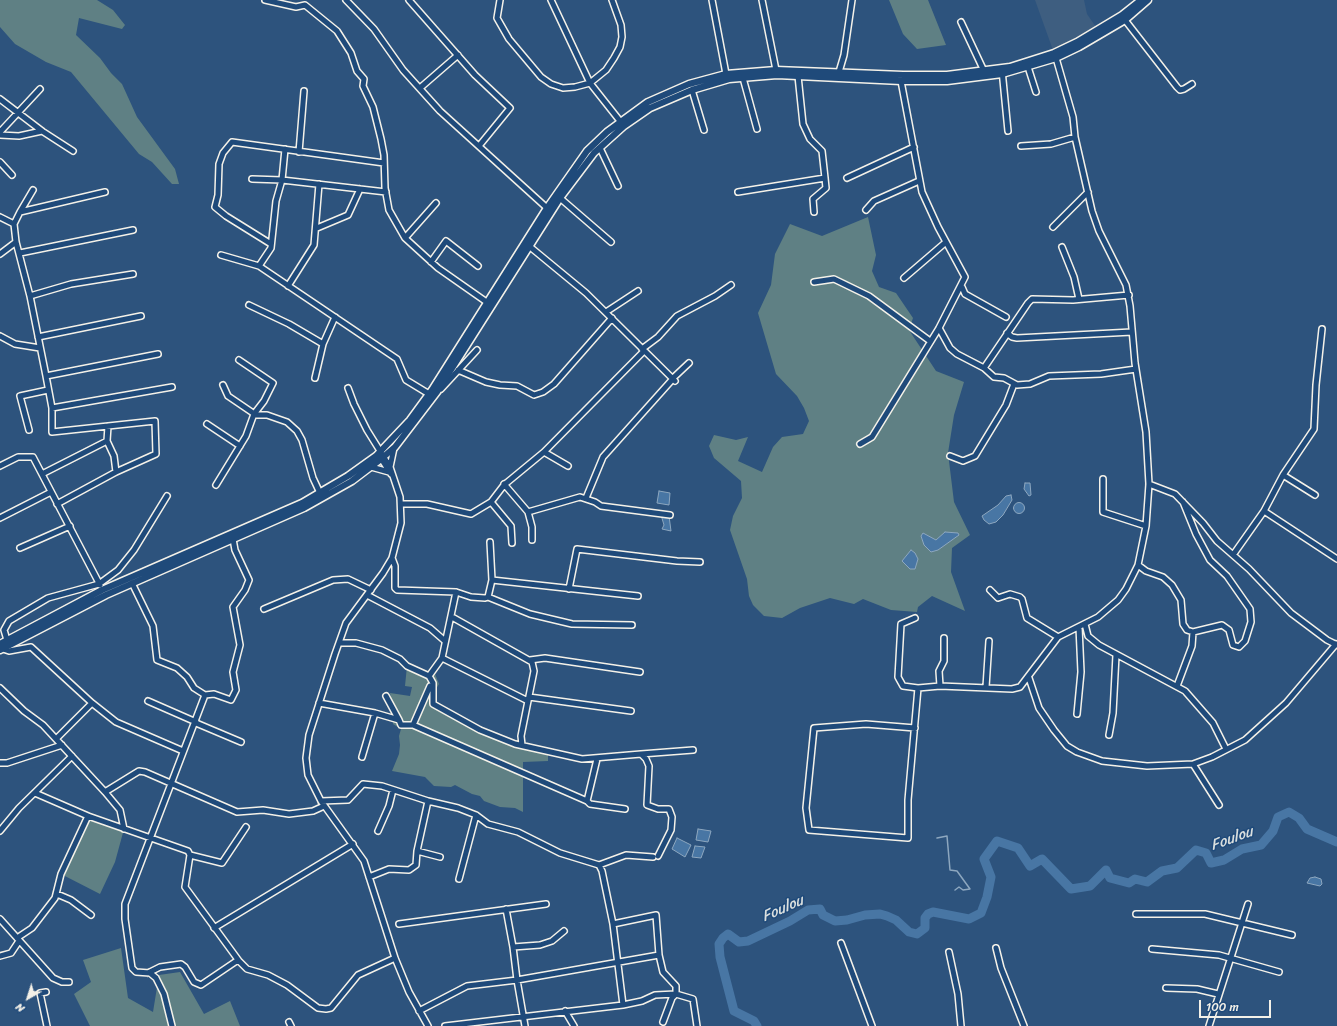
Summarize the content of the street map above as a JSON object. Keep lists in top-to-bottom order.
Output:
{
  "water": ["Foulou"],
  "scale_bar": "100 m",
  "north": "bottom left"
}
